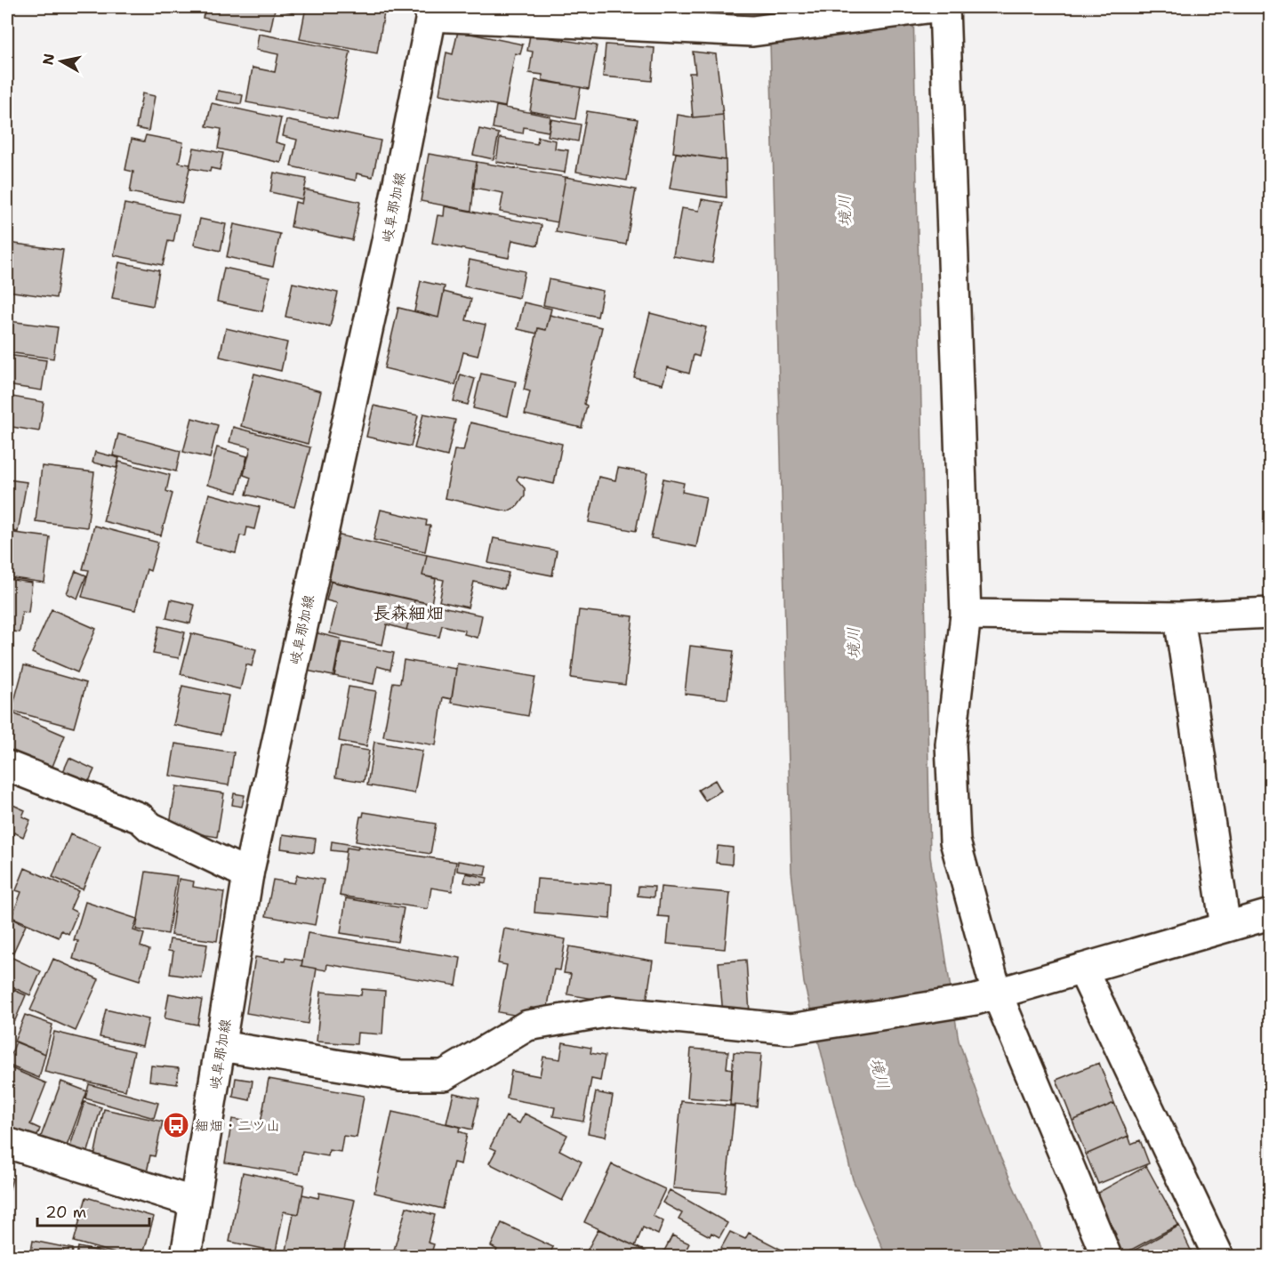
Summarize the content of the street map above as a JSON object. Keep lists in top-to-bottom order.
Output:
{
  "streets": {
    "street": ["岐阜那加線"]
  },
  "districts": ["長森細畑"],
  "water": ["境川"],
  "places": {
    "bus stop": ["細畑・二ツ山"]
  },
  "scale_bar": "20 m",
  "north": "left"
}
